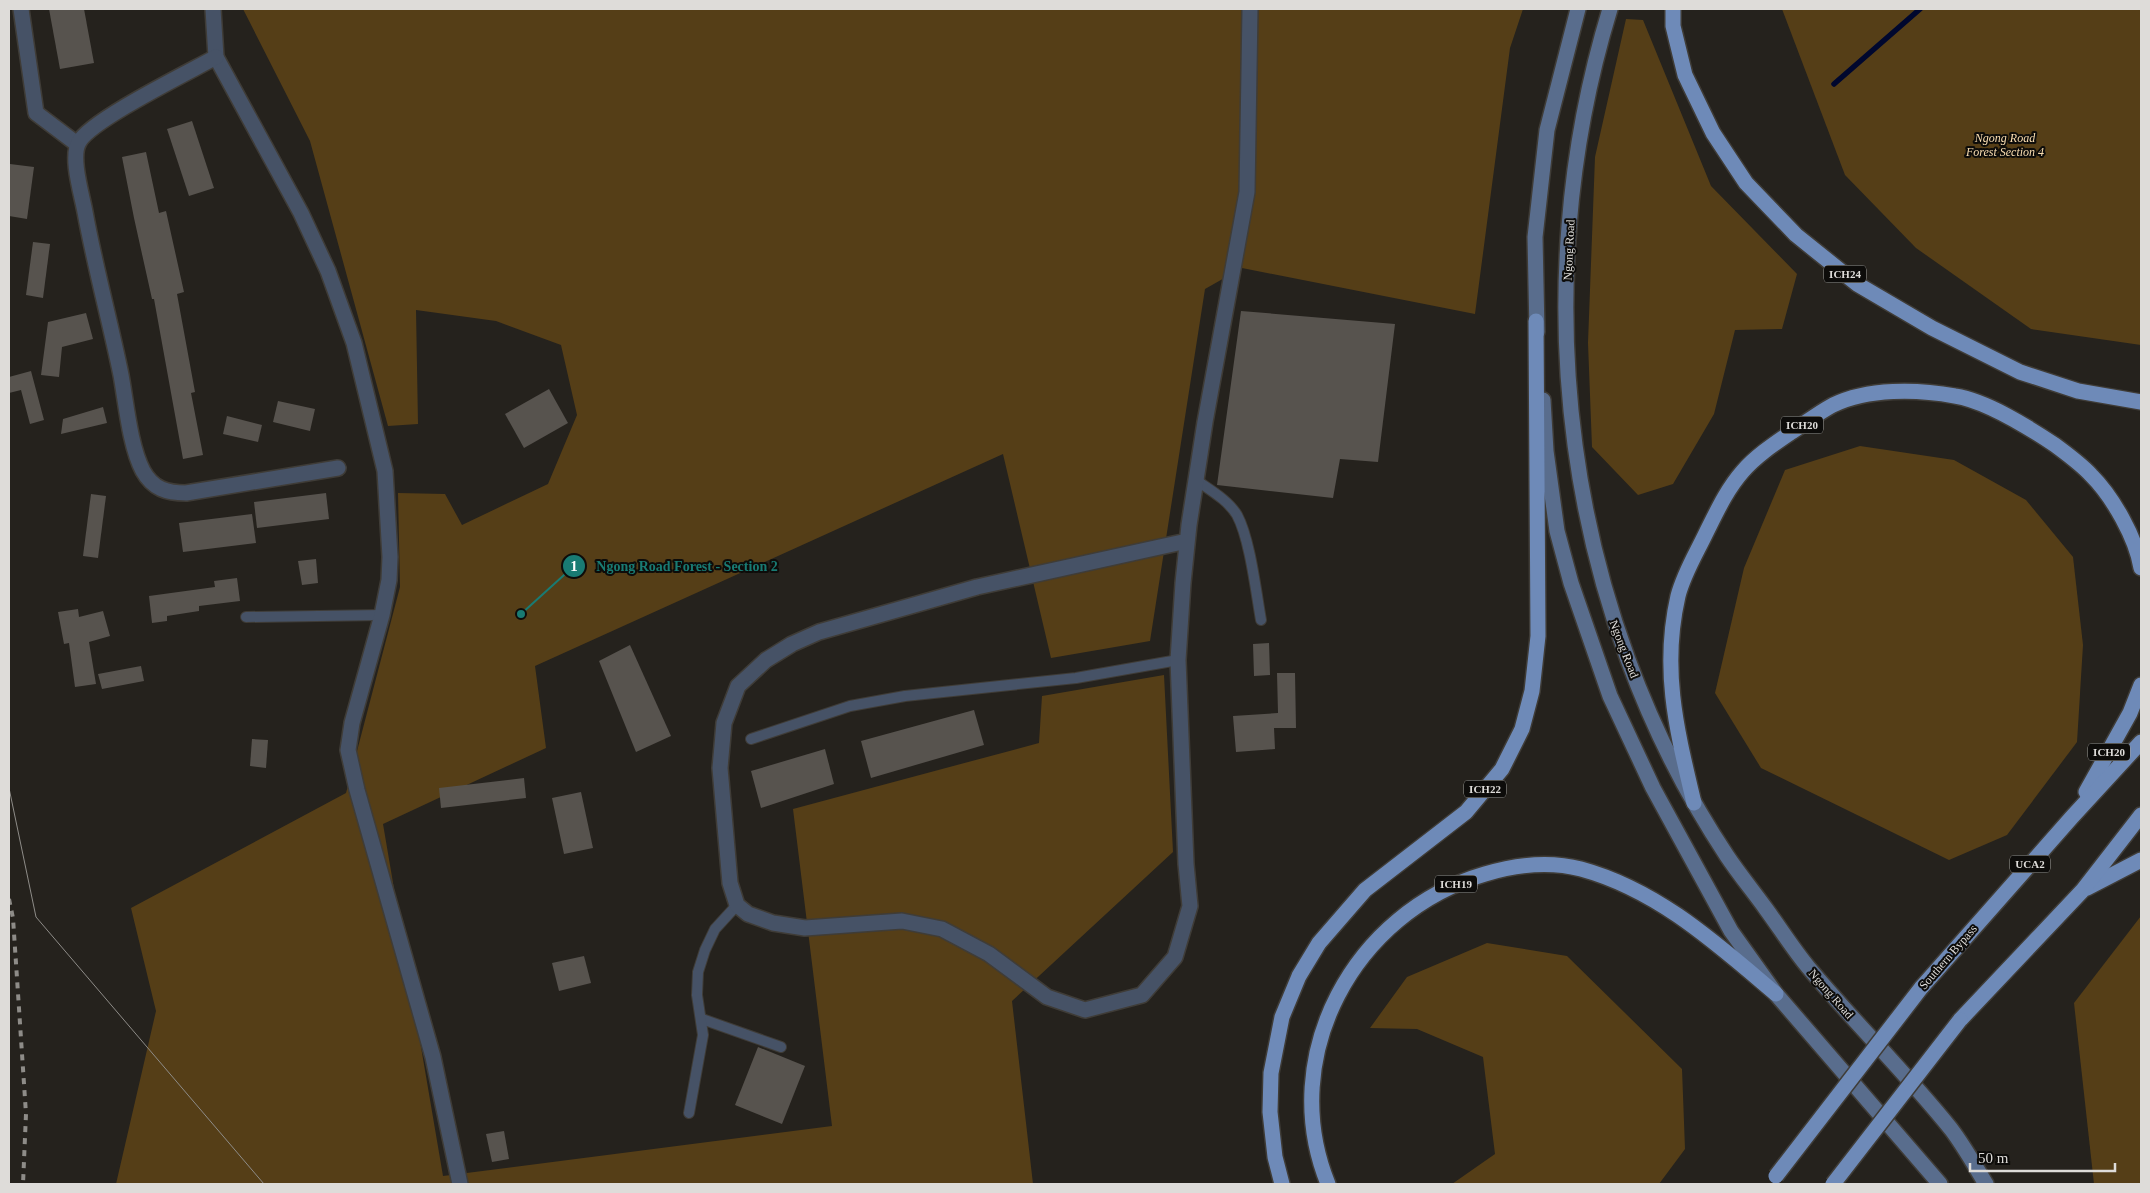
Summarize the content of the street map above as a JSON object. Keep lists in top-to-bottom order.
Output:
{
  "streets": {
    "highway": [
      "ICH24",
      "ICH20",
      "ICH22",
      "UCA2",
      "ICH19",
      "Southern Bypass"
    ],
    "main road": ["Ngong Road"]
  },
  "crossings": [
    ["Ngong Road", "ICH20"],
    ["ICH20", "Southern Bypass"]
  ],
  "parks": ["Ngong Road Forest Section 4"],
  "places": ["Ngong Road Forest - Section 2"],
  "scale_bar": "50 m"
}
